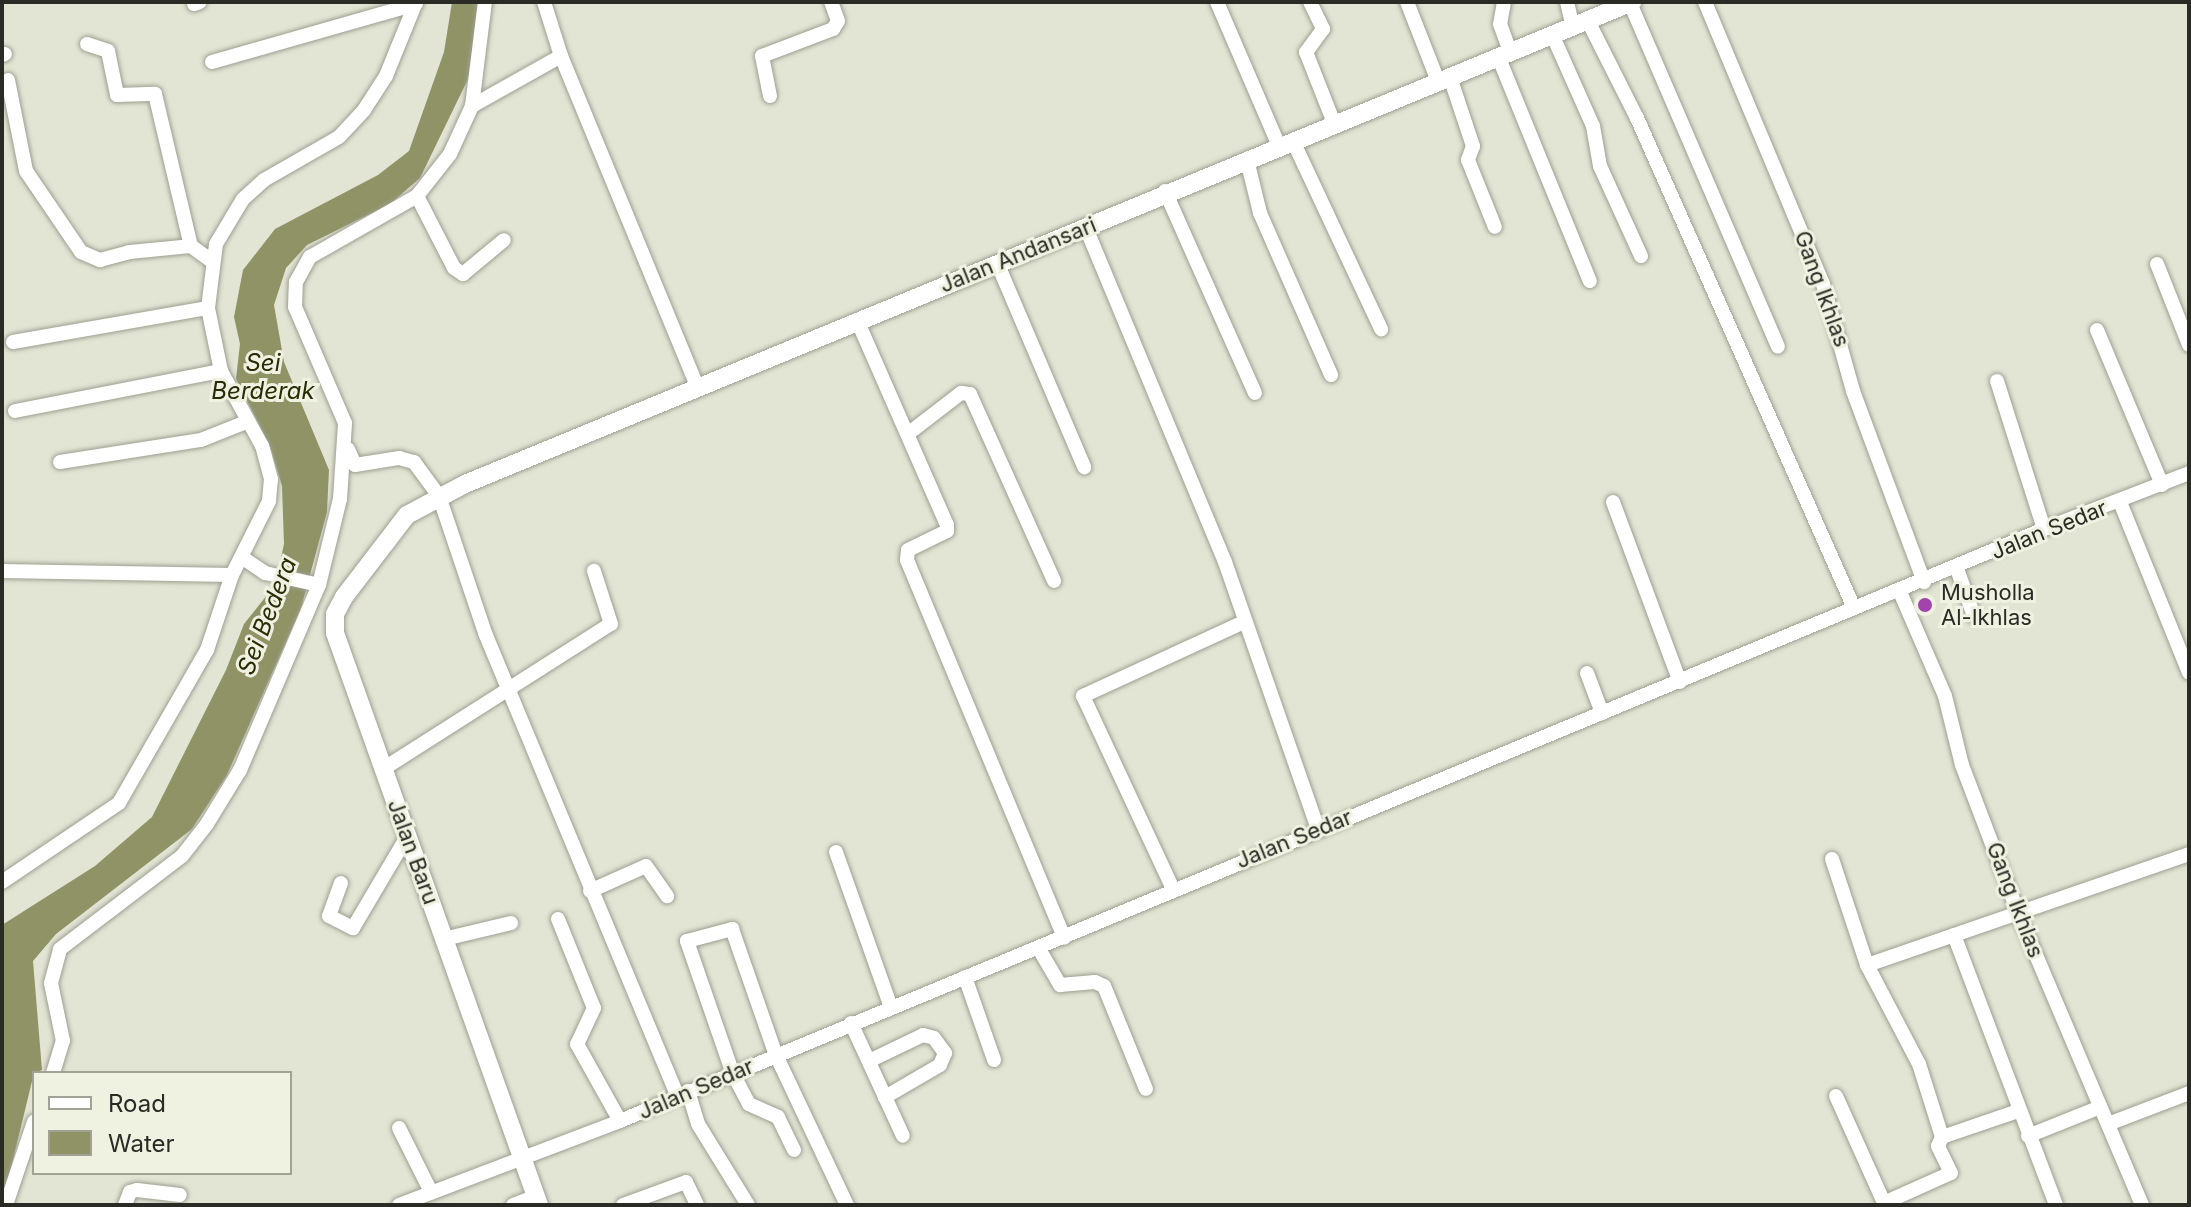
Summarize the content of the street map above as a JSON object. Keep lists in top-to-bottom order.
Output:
{
  "streets": {
    "street": [
      "Jalan Andansari",
      "Gang Ikhlas",
      "Jalan Sedar",
      "Jalan Baru"
    ]
  },
  "crossings": [
    ["Jalan Andansari", "Jalan Baru"],
    ["Gang Ikhlas", "Jalan Sedar"],
    ["Jalan Sedar", "Jalan Baru"]
  ],
  "water": ["Sei Berderak", "Sei Bedera"],
  "places": ["Musholla Al-Ikhlas"],
  "legend": ["Road", "Water"]
}
